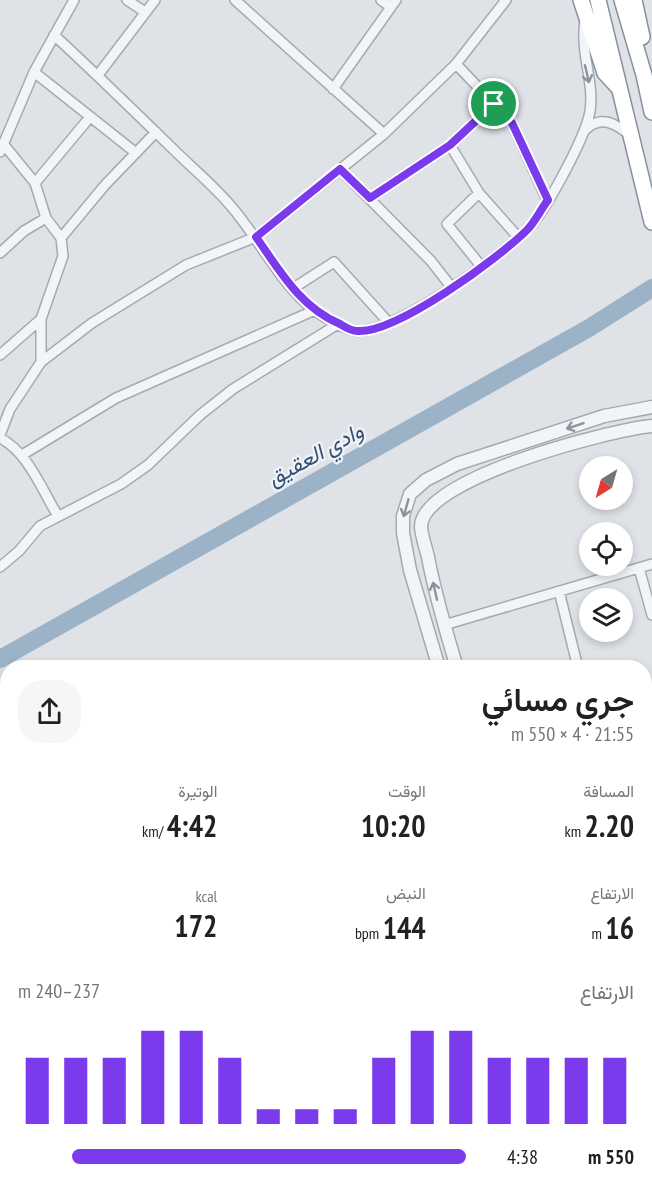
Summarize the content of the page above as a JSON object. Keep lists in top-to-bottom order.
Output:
{
  "water": ["وادي العقيق"],
  "north": "bottom left",
  "page": {
    "heading": ["جري مسائي", "21:55 · 4 × 550 m"],
    "stats": [
      ["المسافة", "2.20 km"],
      ["الوقت", "10:20"],
      ["الوتيرة", "4:42 /km"],
      ["الارتفاع", "16 m"],
      ["النبض", "144 bpm"],
      ["kcal", "172"]
    ],
    "chart": ["الارتفاع", "237–240 m"],
    "list": [
      {
        "name": "550 m",
        "note": "4:38"
      }
    ]
  }
}
